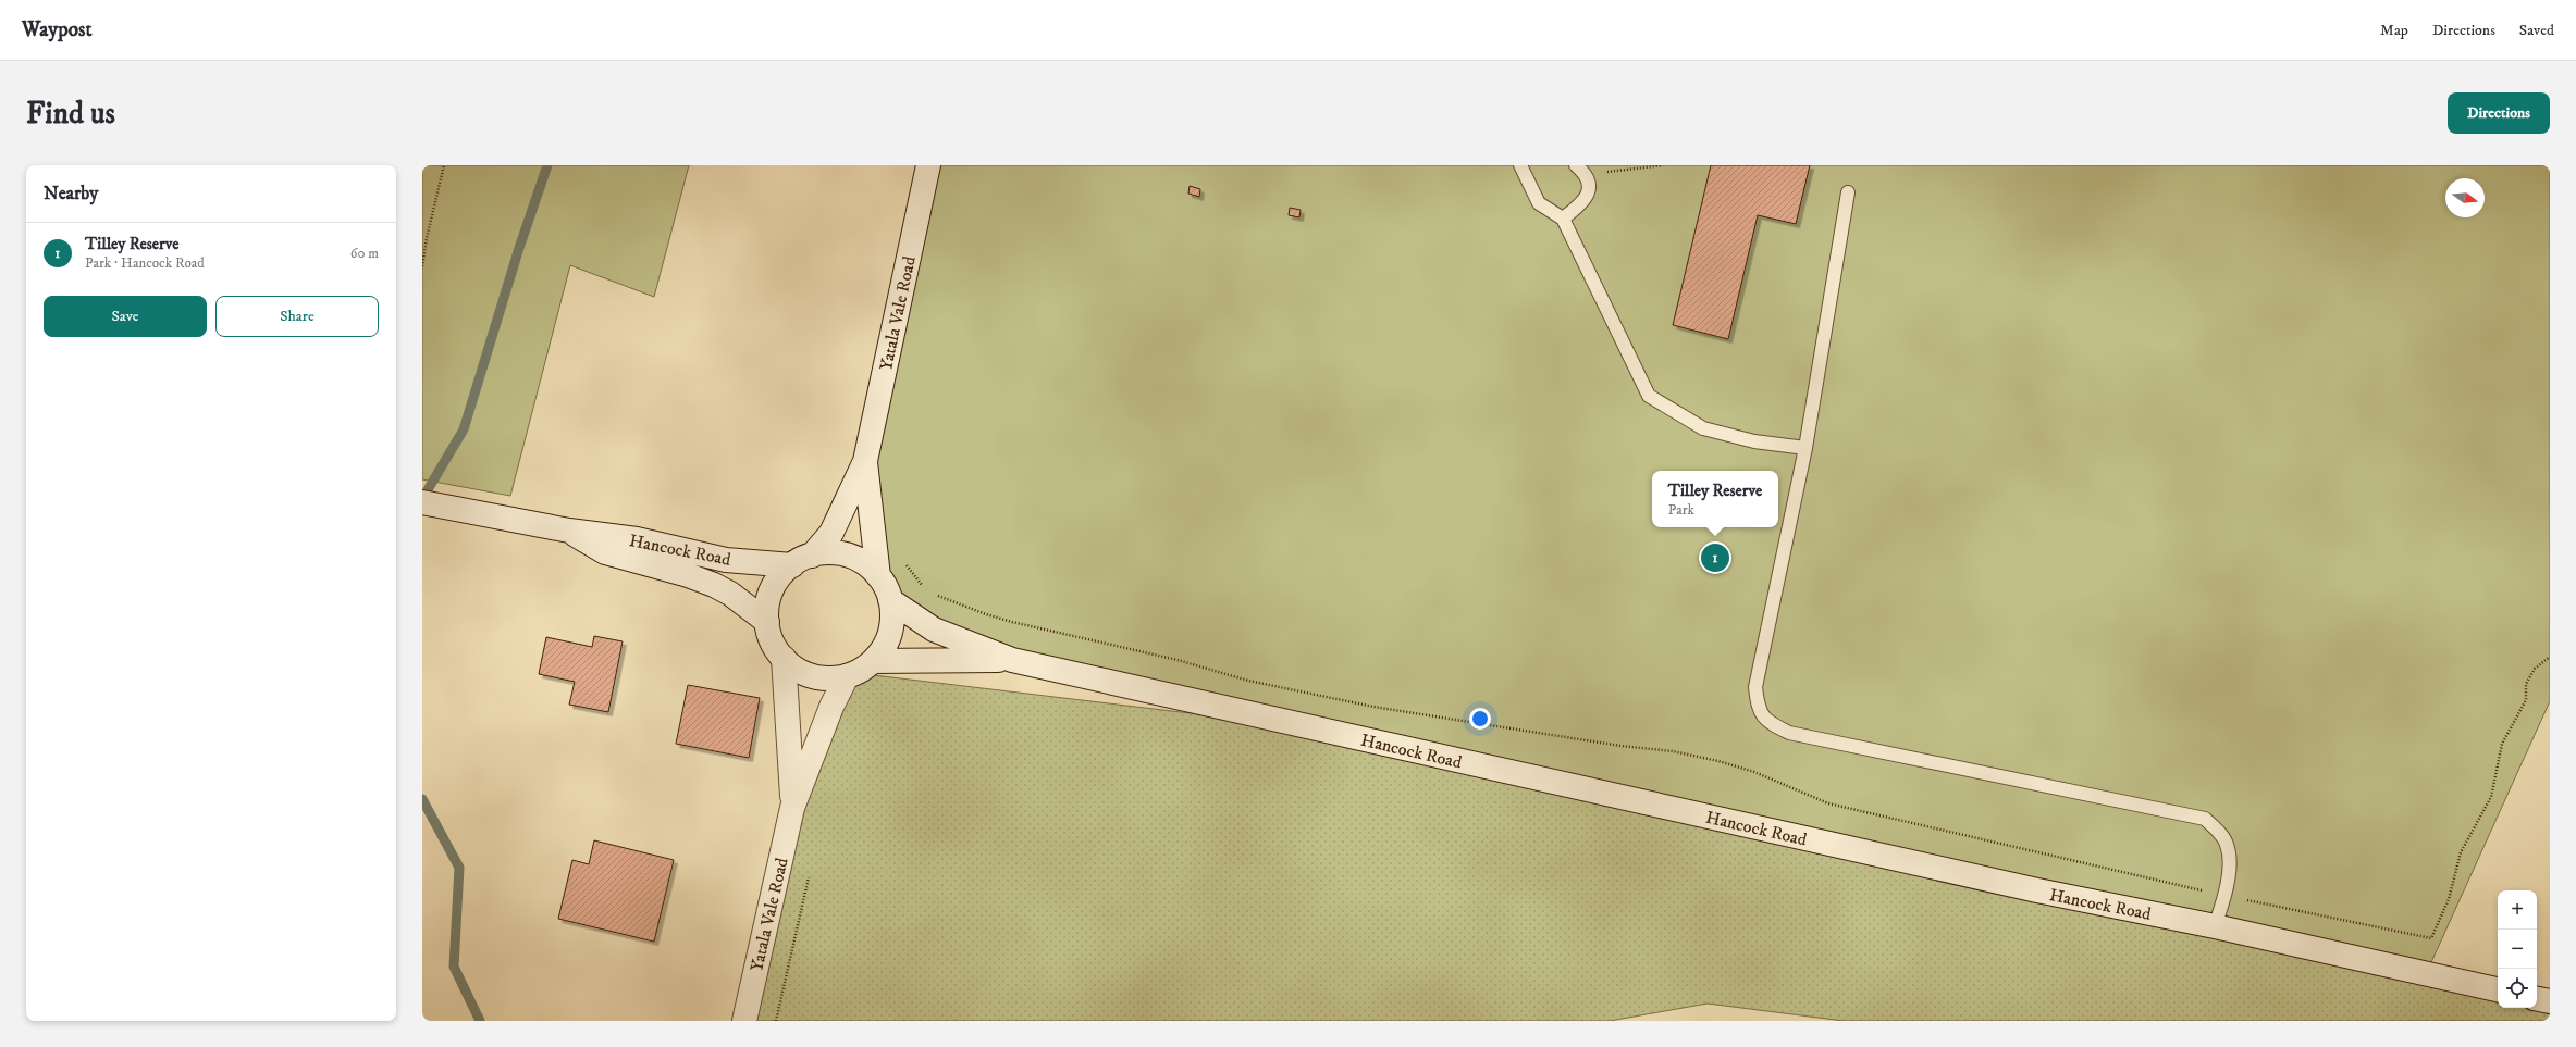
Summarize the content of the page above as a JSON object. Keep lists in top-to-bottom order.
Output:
{
  "streets": {
    "main road": ["Yatala Vale Road", "Hancock Road"]
  },
  "crossings": [
    ["Yatala Vale Road", "Hancock Road"]
  ],
  "north": "right",
  "page": {
    "header": "Waypost",
    "nav": ["Map", "Directions", "Saved"],
    "buttons": [
      "Directions",
      ["Save", "Share"]
    ],
    "title": "Find us",
    "heading": "Nearby",
    "list": [
      {
        "mark": "1",
        "name": "Tilley Reserve",
        "note": "Park · Hancock Road",
        "value": "60 m"
      }
    ],
    "popup": ["Tilley Reserve", "Park"],
    "pins": "1",
    "map_buttons": ["+", "−"]
  }
}
